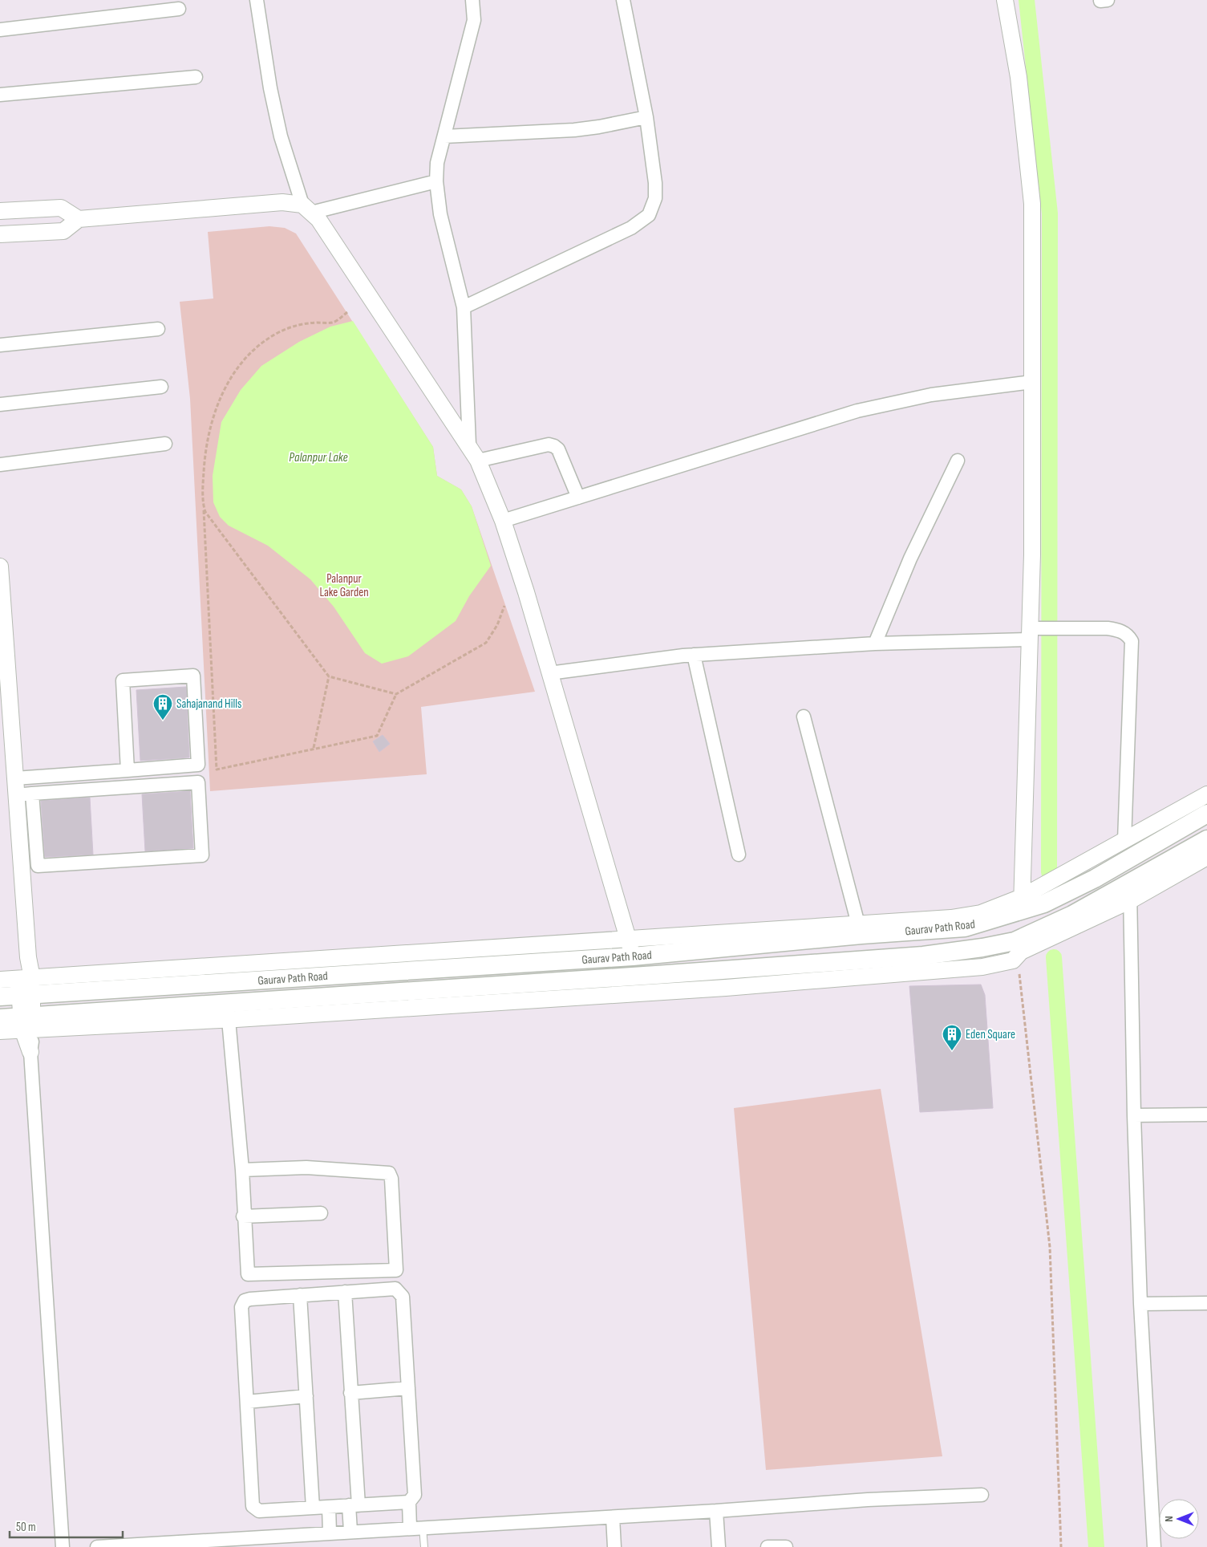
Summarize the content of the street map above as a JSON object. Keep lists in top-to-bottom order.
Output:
{
  "streets": {
    "main road": ["Gaurav Path Road"]
  },
  "water": ["Palanpur Lake"],
  "parks": ["Palanpur Lake Garden"],
  "places": {
    "building": ["Sahajanand Hills", "Eden Square"]
  },
  "scale_bar": "50 m",
  "north": "left"
}
